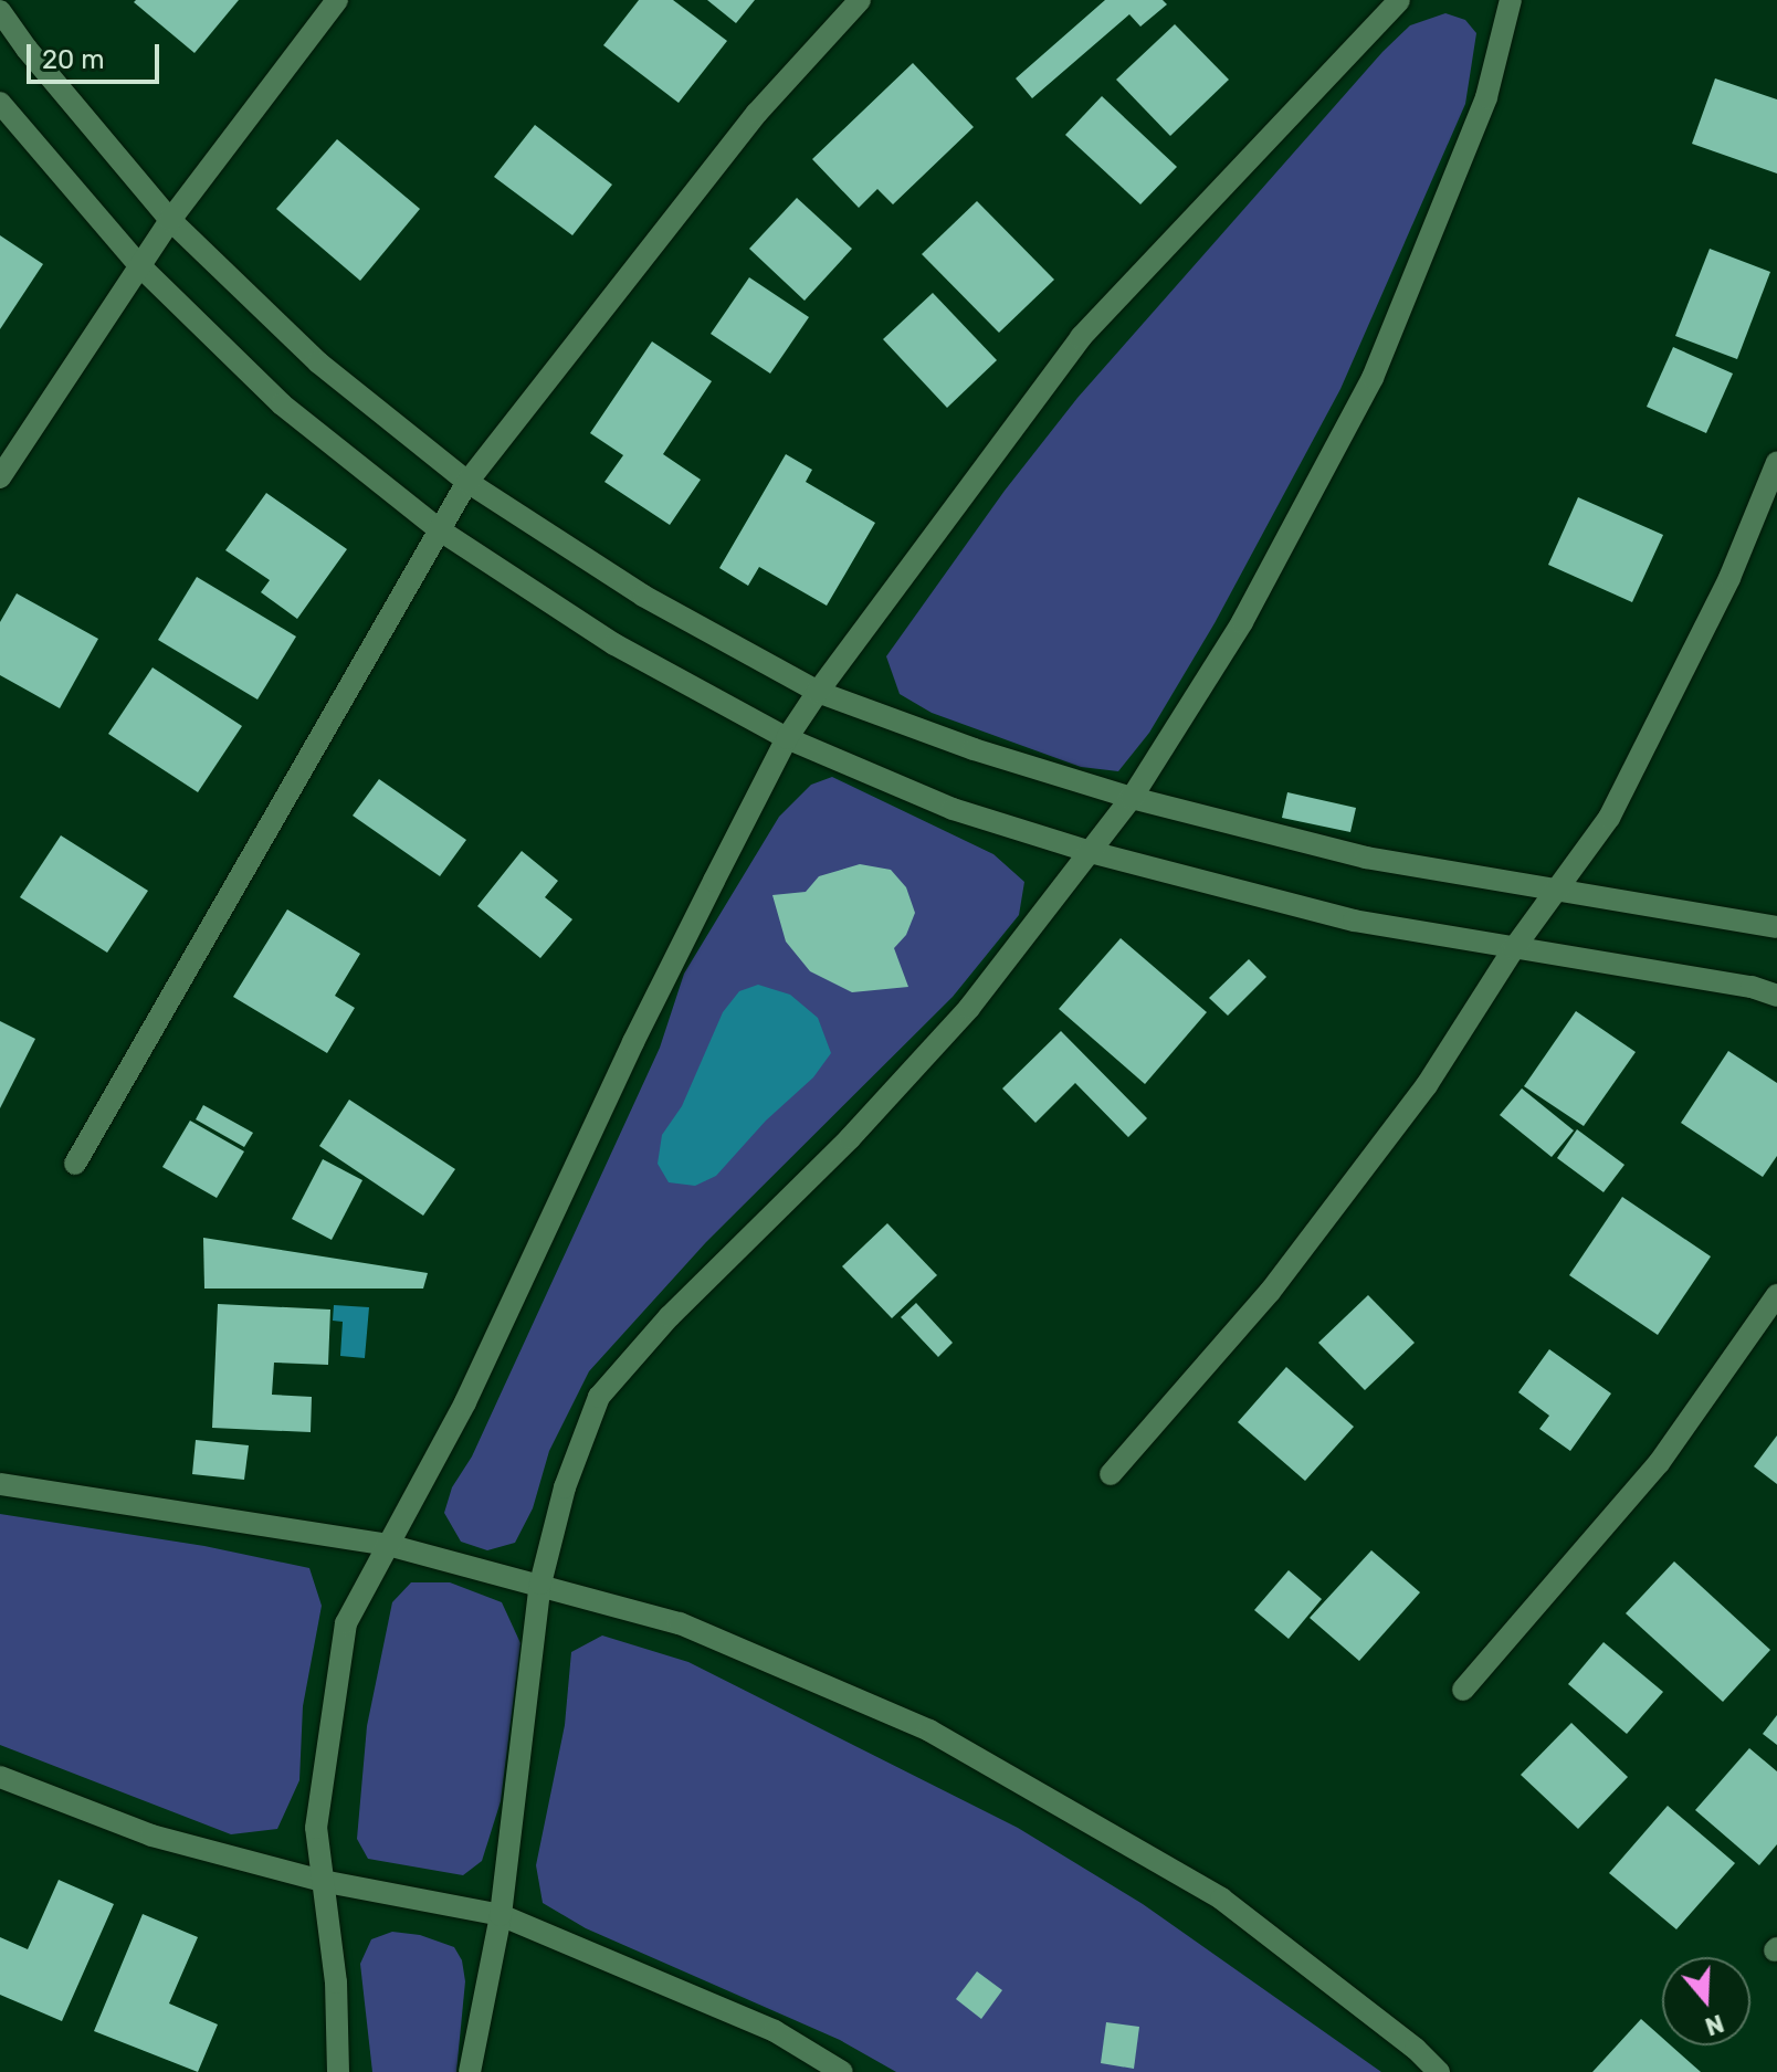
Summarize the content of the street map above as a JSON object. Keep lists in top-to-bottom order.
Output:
{
  "scale_bar": "20 m",
  "north": "bottom"
}
